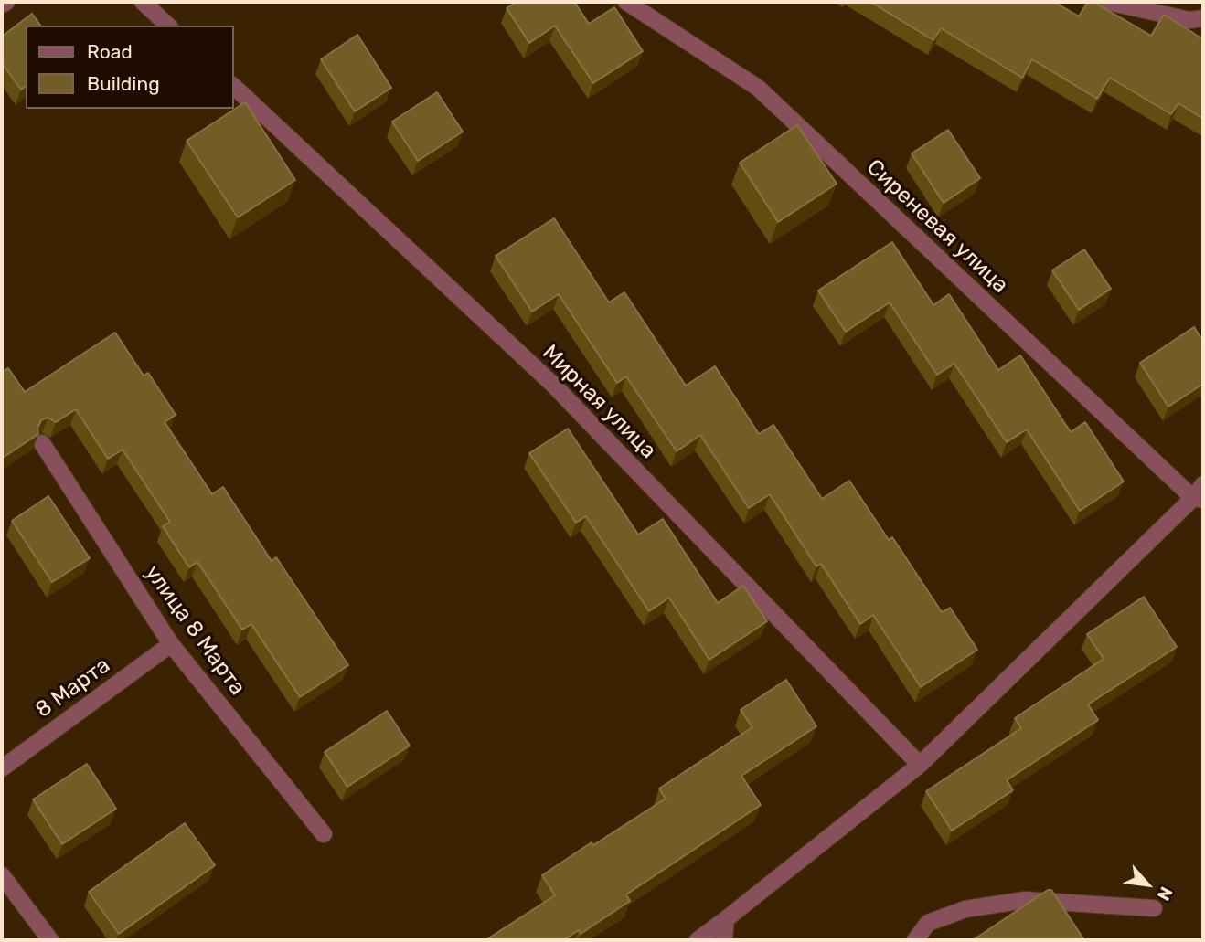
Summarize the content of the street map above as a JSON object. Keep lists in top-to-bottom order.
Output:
{
  "streets": {
    "street": [
      "Сиреневая улица",
      "Мирная улица",
      "улица 8 Марта",
      "8 Марта"
    ]
  },
  "crossings": [
    ["улица 8 Марта", "8 Марта"]
  ],
  "legend": ["Road", "Building"],
  "north": "bottom right"
}
